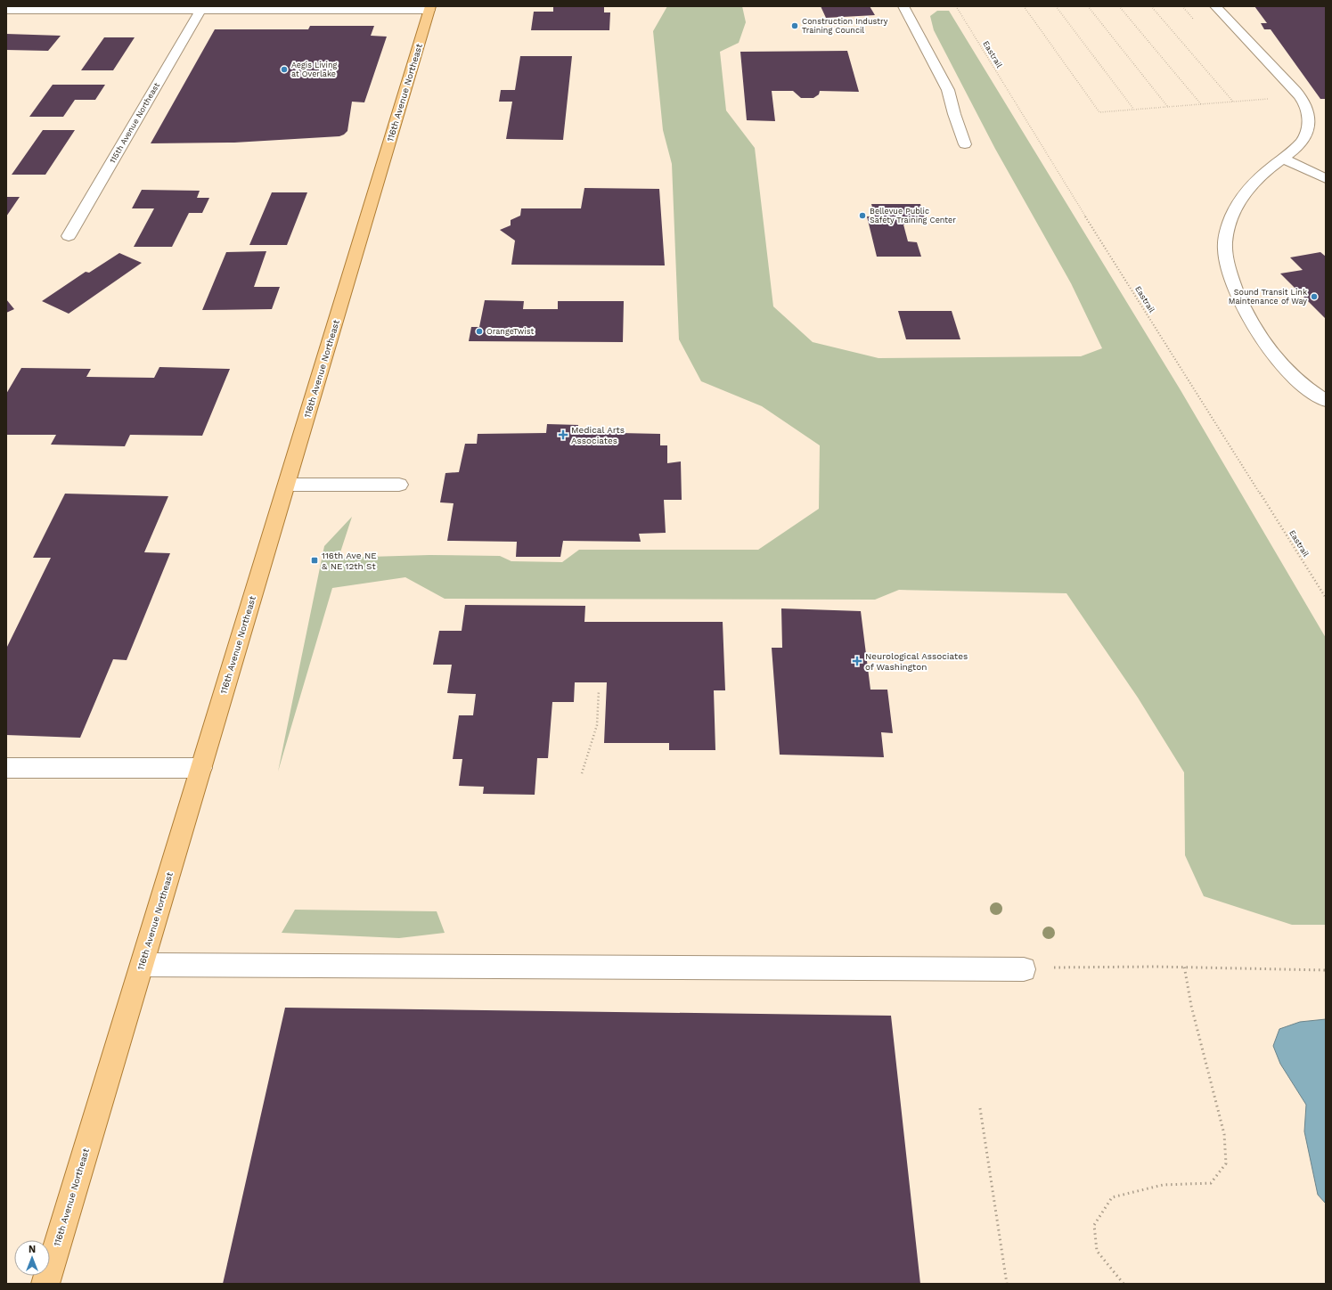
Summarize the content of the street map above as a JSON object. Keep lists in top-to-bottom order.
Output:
{
  "streets": {
    "main road": ["116th Avenue Northeast"],
    "street": ["115th Avenue Northeast"],
    "path": ["Eastrail"]
  },
  "places": {
    "other": [
      "Construction Industry Training Council",
      "Aegis Living at Overlake",
      "Bellevue Public Safety Training Center",
      "Sound Transit Link Maintenance of Way",
      "OrangeTwist"
    ],
    "health": ["Medical Arts Associates", "Neurological Associates of Washington"],
    "transit": ["116th Ave NE & NE 12th St"]
  },
  "north": "top"
}
